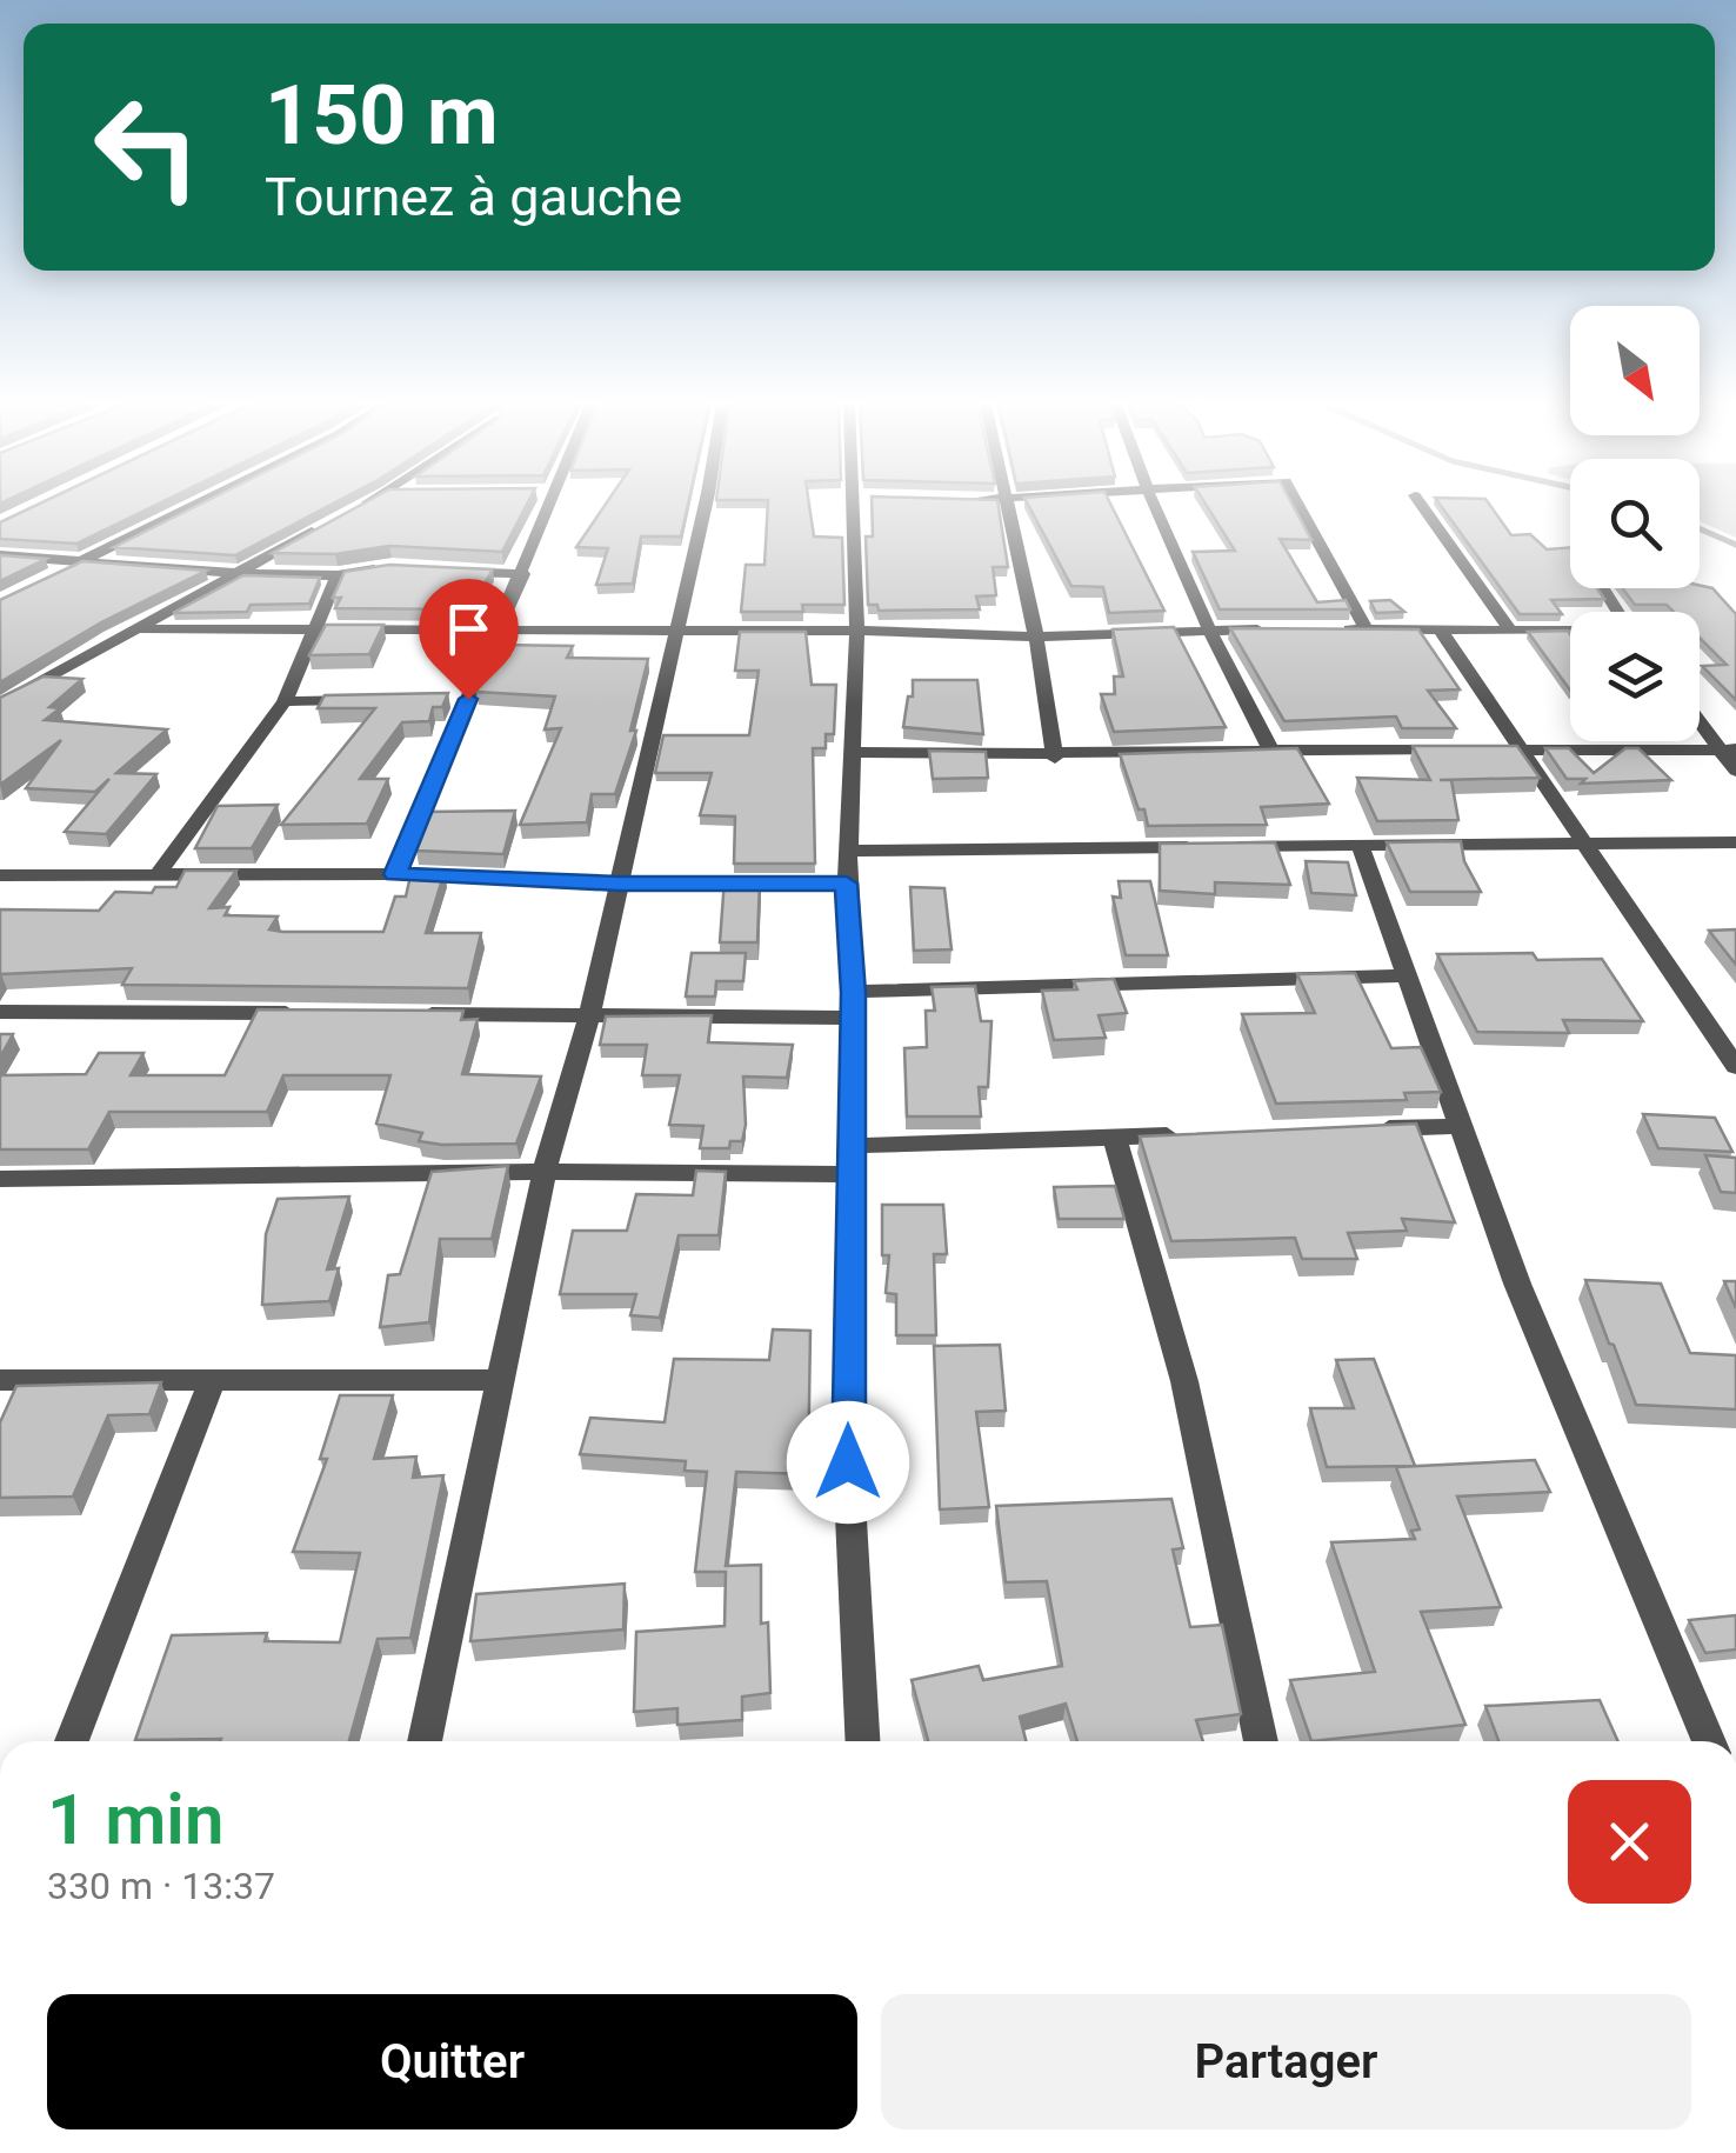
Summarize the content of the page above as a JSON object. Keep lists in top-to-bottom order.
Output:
{
  "north": "bottom right",
  "page": {
    "turn": ["150 m", "Tournez à gauche"],
    "heading": ["1 min", "330 m · 13:37"],
    "buttons": ["Quitter", "Partager"]
  }
}
